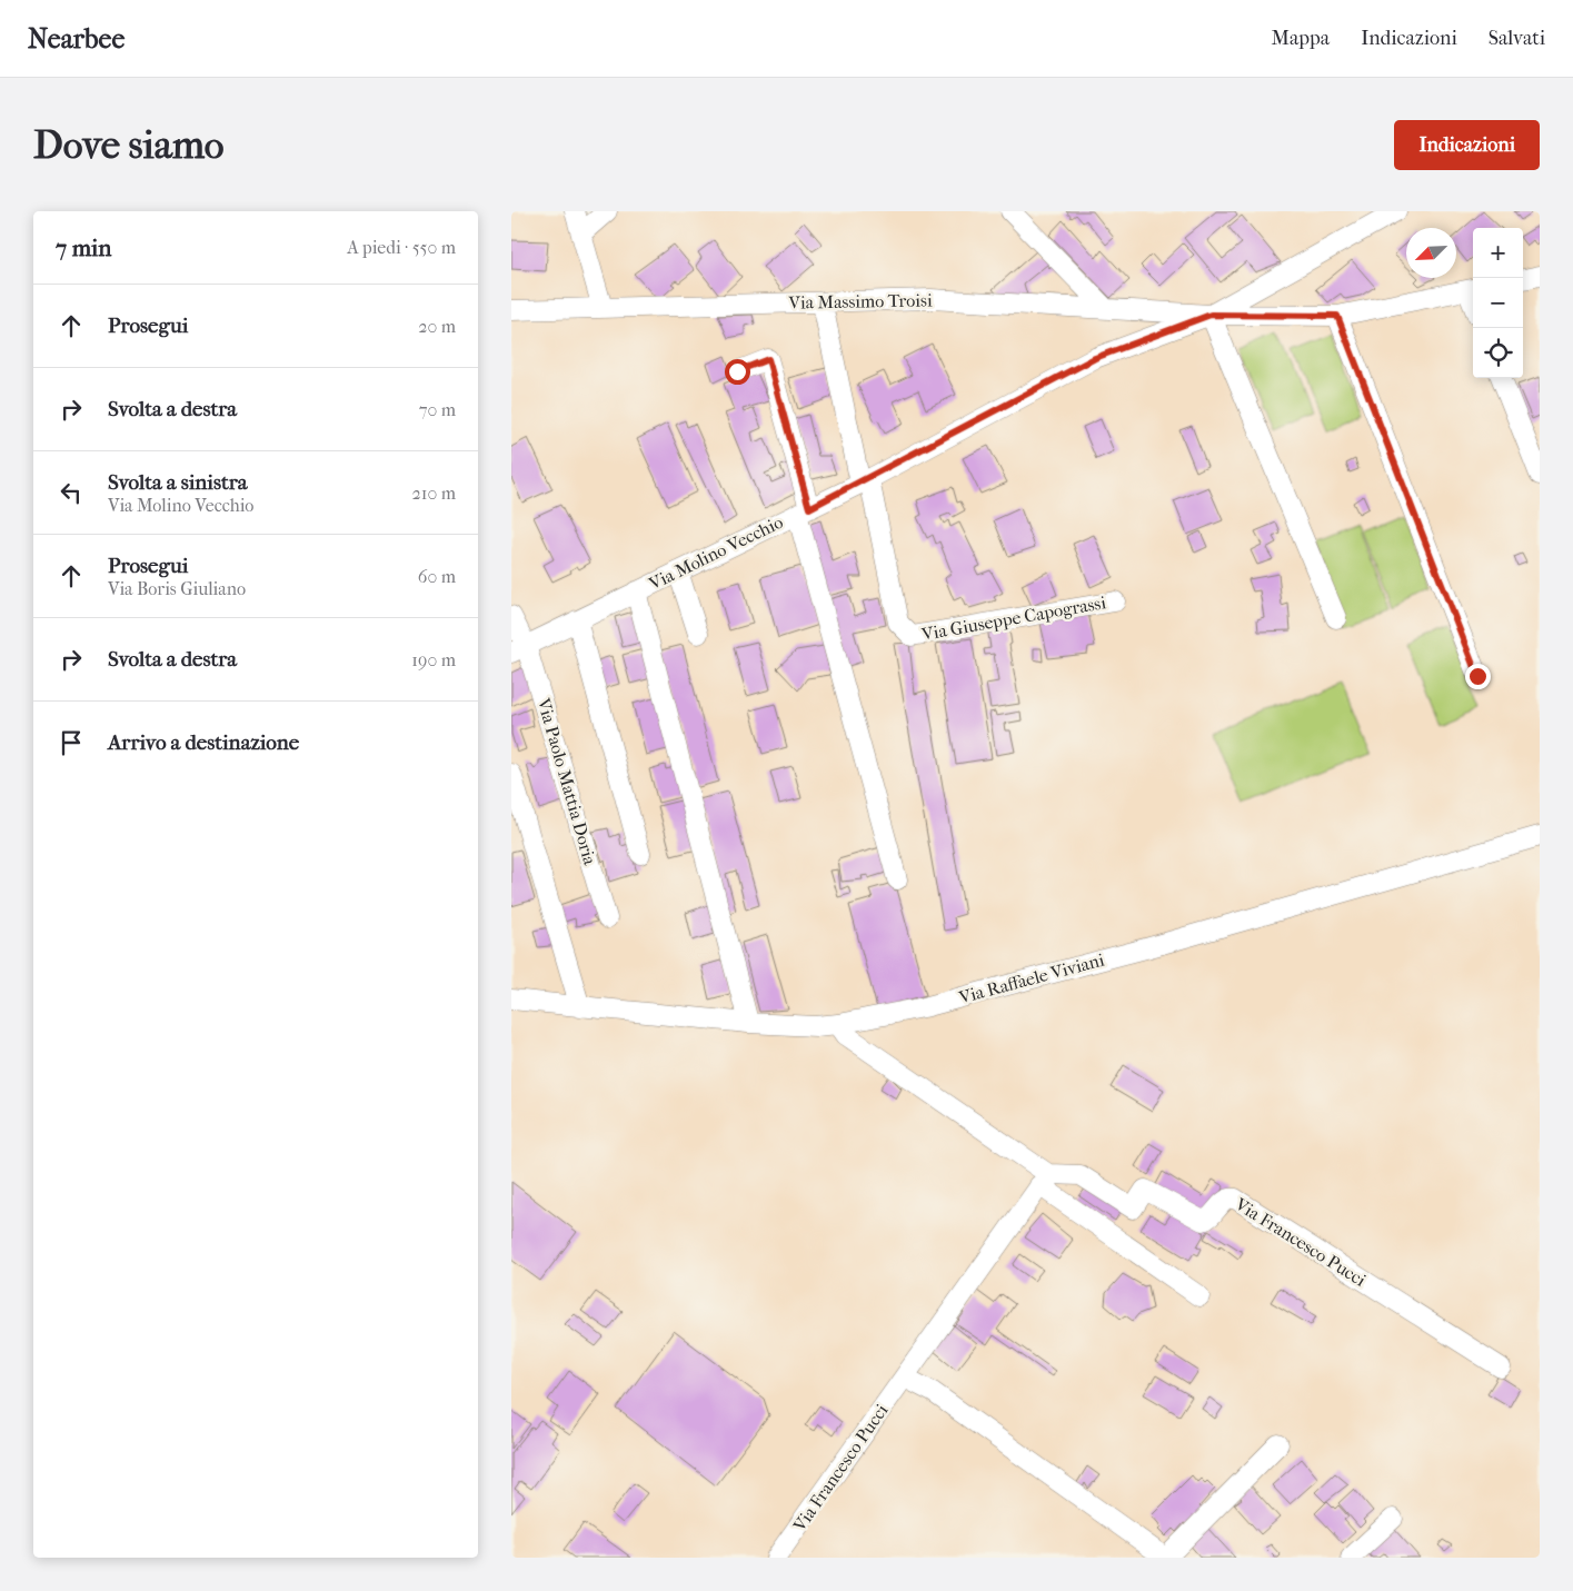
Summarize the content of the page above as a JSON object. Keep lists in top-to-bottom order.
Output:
{
  "streets": {
    "street": [
      "Via Massimo Troisi",
      "Via Molino Vecchio",
      "Via Giuseppe Capograssi",
      "Via Paolo Mattia Doria",
      "Via Raffaele Viviani",
      "Via Francesco Pucci"
    ]
  },
  "crossings": [
    ["Via Massimo Troisi", "Via Molino Vecchio"],
    ["Via Molino Vecchio", "Via Giuseppe Capograssi"],
    ["Via Molino Vecchio", "Via Paolo Mattia Doria"]
  ],
  "north": "bottom left",
  "page": {
    "header": "Nearbee",
    "nav": ["Mappa", "Indicazioni", "Salvati"],
    "buttons": "Indicazioni",
    "title": "Dove siamo",
    "heading": ["7 min", "A piedi · 550 m"],
    "map_buttons": ["+", "−"],
    "list": [
      ["Prosegui", "20 m"],
      ["Svolta a destra", "70 m"],
      ["Svolta a sinistra", "Via Molino Vecchio", "210 m"],
      ["Prosegui", "Via Boris Giuliano", "60 m"],
      ["Svolta a destra", "190 m"],
      "Arrivo a destinazione"
    ]
  }
}
